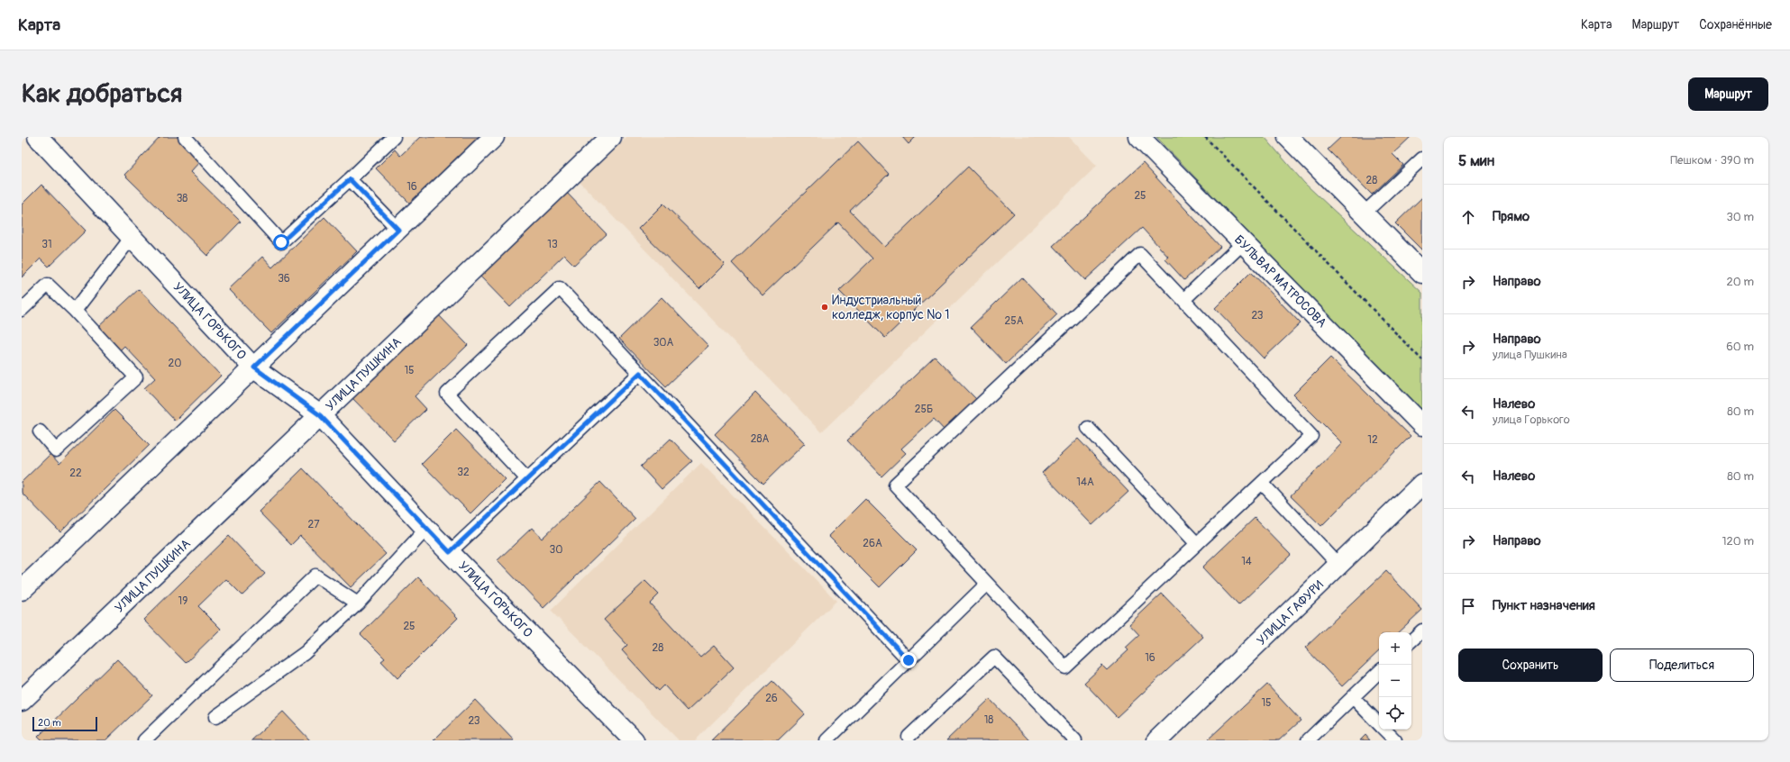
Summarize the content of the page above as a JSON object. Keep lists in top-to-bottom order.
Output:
{
  "streets": {
    "street": [
      "БУЛЬВАР МАТРОСОВА",
      "УЛИЦА ГОРЬКОГО",
      "УЛИЦА ПУШКИНА",
      "УЛИЦА ГАФУРИ"
    ]
  },
  "crossings": [
    ["УЛИЦА ГОРЬКОГО", "УЛИЦА ПУШКИНА"]
  ],
  "places": ["Индустриальный колледж, корпус № 1"],
  "house_numbers": [
    "28",
    "16",
    "25",
    "38",
    "31",
    "13",
    "36",
    "23",
    "25А",
    "30А",
    "20",
    "15",
    "25Б",
    "28А",
    "12",
    "32",
    "22",
    "14А",
    "27",
    "26А",
    "30",
    "14",
    "19",
    "25",
    "28",
    "16",
    "26",
    "15",
    "18",
    "23"
  ],
  "scale_bar": "20 m",
  "page": {
    "header": "Карта",
    "nav": ["Карта", "Маршрут", "Сохранённые"],
    "buttons": [
      "Маршрут",
      ["Сохранить", "Поделиться"]
    ],
    "title": "Как добраться",
    "heading": ["5 мин", "Пешком · 390 m"],
    "list": [
      ["Прямо", "30 m"],
      ["Направо", "20 m"],
      ["Направо", "улица Пушкина", "60 m"],
      ["Налево", "улица Горького", "80 m"],
      ["Налево", "80 m"],
      ["Направо", "120 m"],
      "Пункт назначения"
    ],
    "map_buttons": ["+", "−"],
    "scale": "20 m"
  }
}
